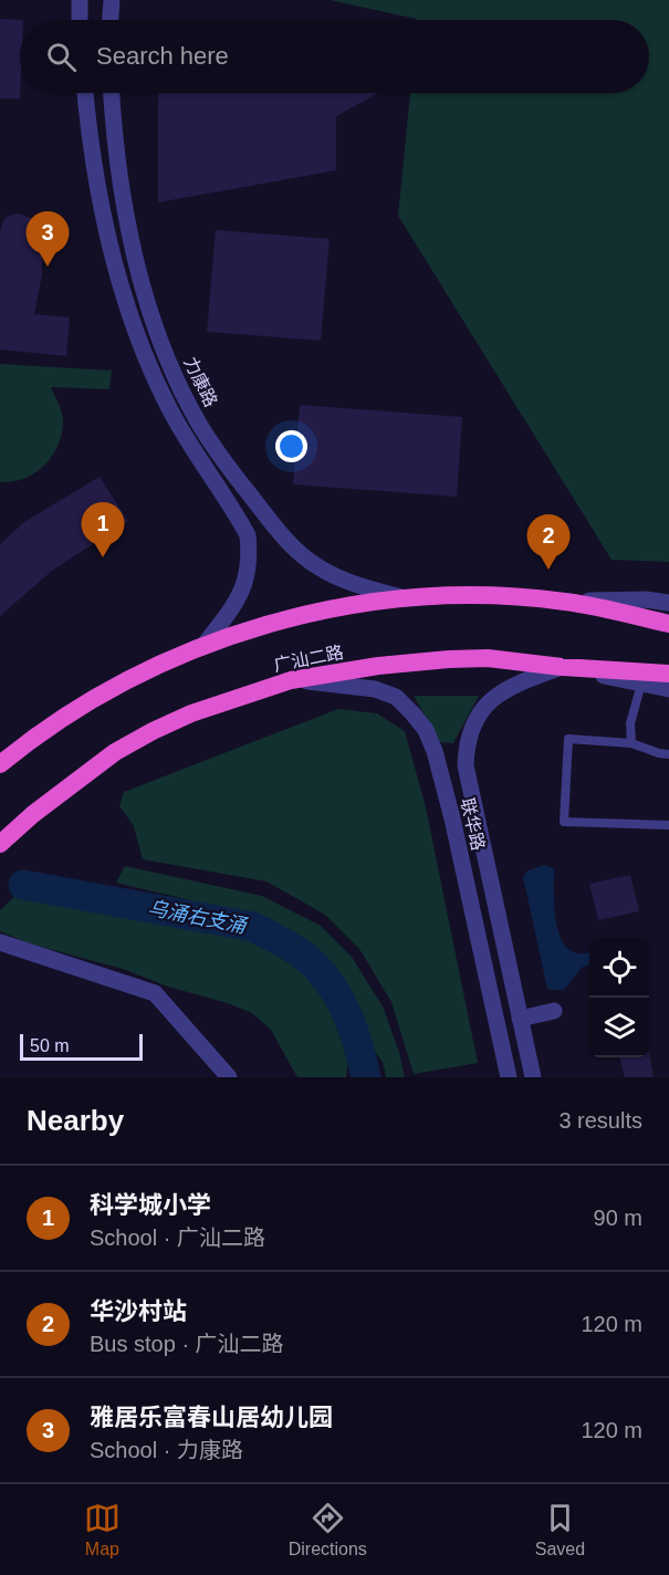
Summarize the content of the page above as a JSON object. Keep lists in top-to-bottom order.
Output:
{
  "streets": {
    "highway": ["广汕二路"],
    "street": ["力康路", "联华路"]
  },
  "crossings": [
    ["广汕二路", "联华路"]
  ],
  "water": ["乌涌右支涌"],
  "scale_bar": "50 m",
  "page": {
    "search": "Search here",
    "pins": ["3", "1", "2"],
    "scale": "50 m",
    "heading": ["Nearby", "3 results"],
    "list": [
      {
        "mark": "1",
        "name": "科学城小学",
        "note": "School · 广汕二路",
        "value": "90 m"
      },
      {
        "mark": "2",
        "name": "华沙村站",
        "note": "Bus stop · 广汕二路",
        "value": "120 m"
      },
      {
        "mark": "3",
        "name": "雅居乐富春山居幼儿园",
        "note": "School · 力康路",
        "value": "120 m"
      }
    ],
    "nav": ["Map", "Directions", "Saved"]
  }
}
